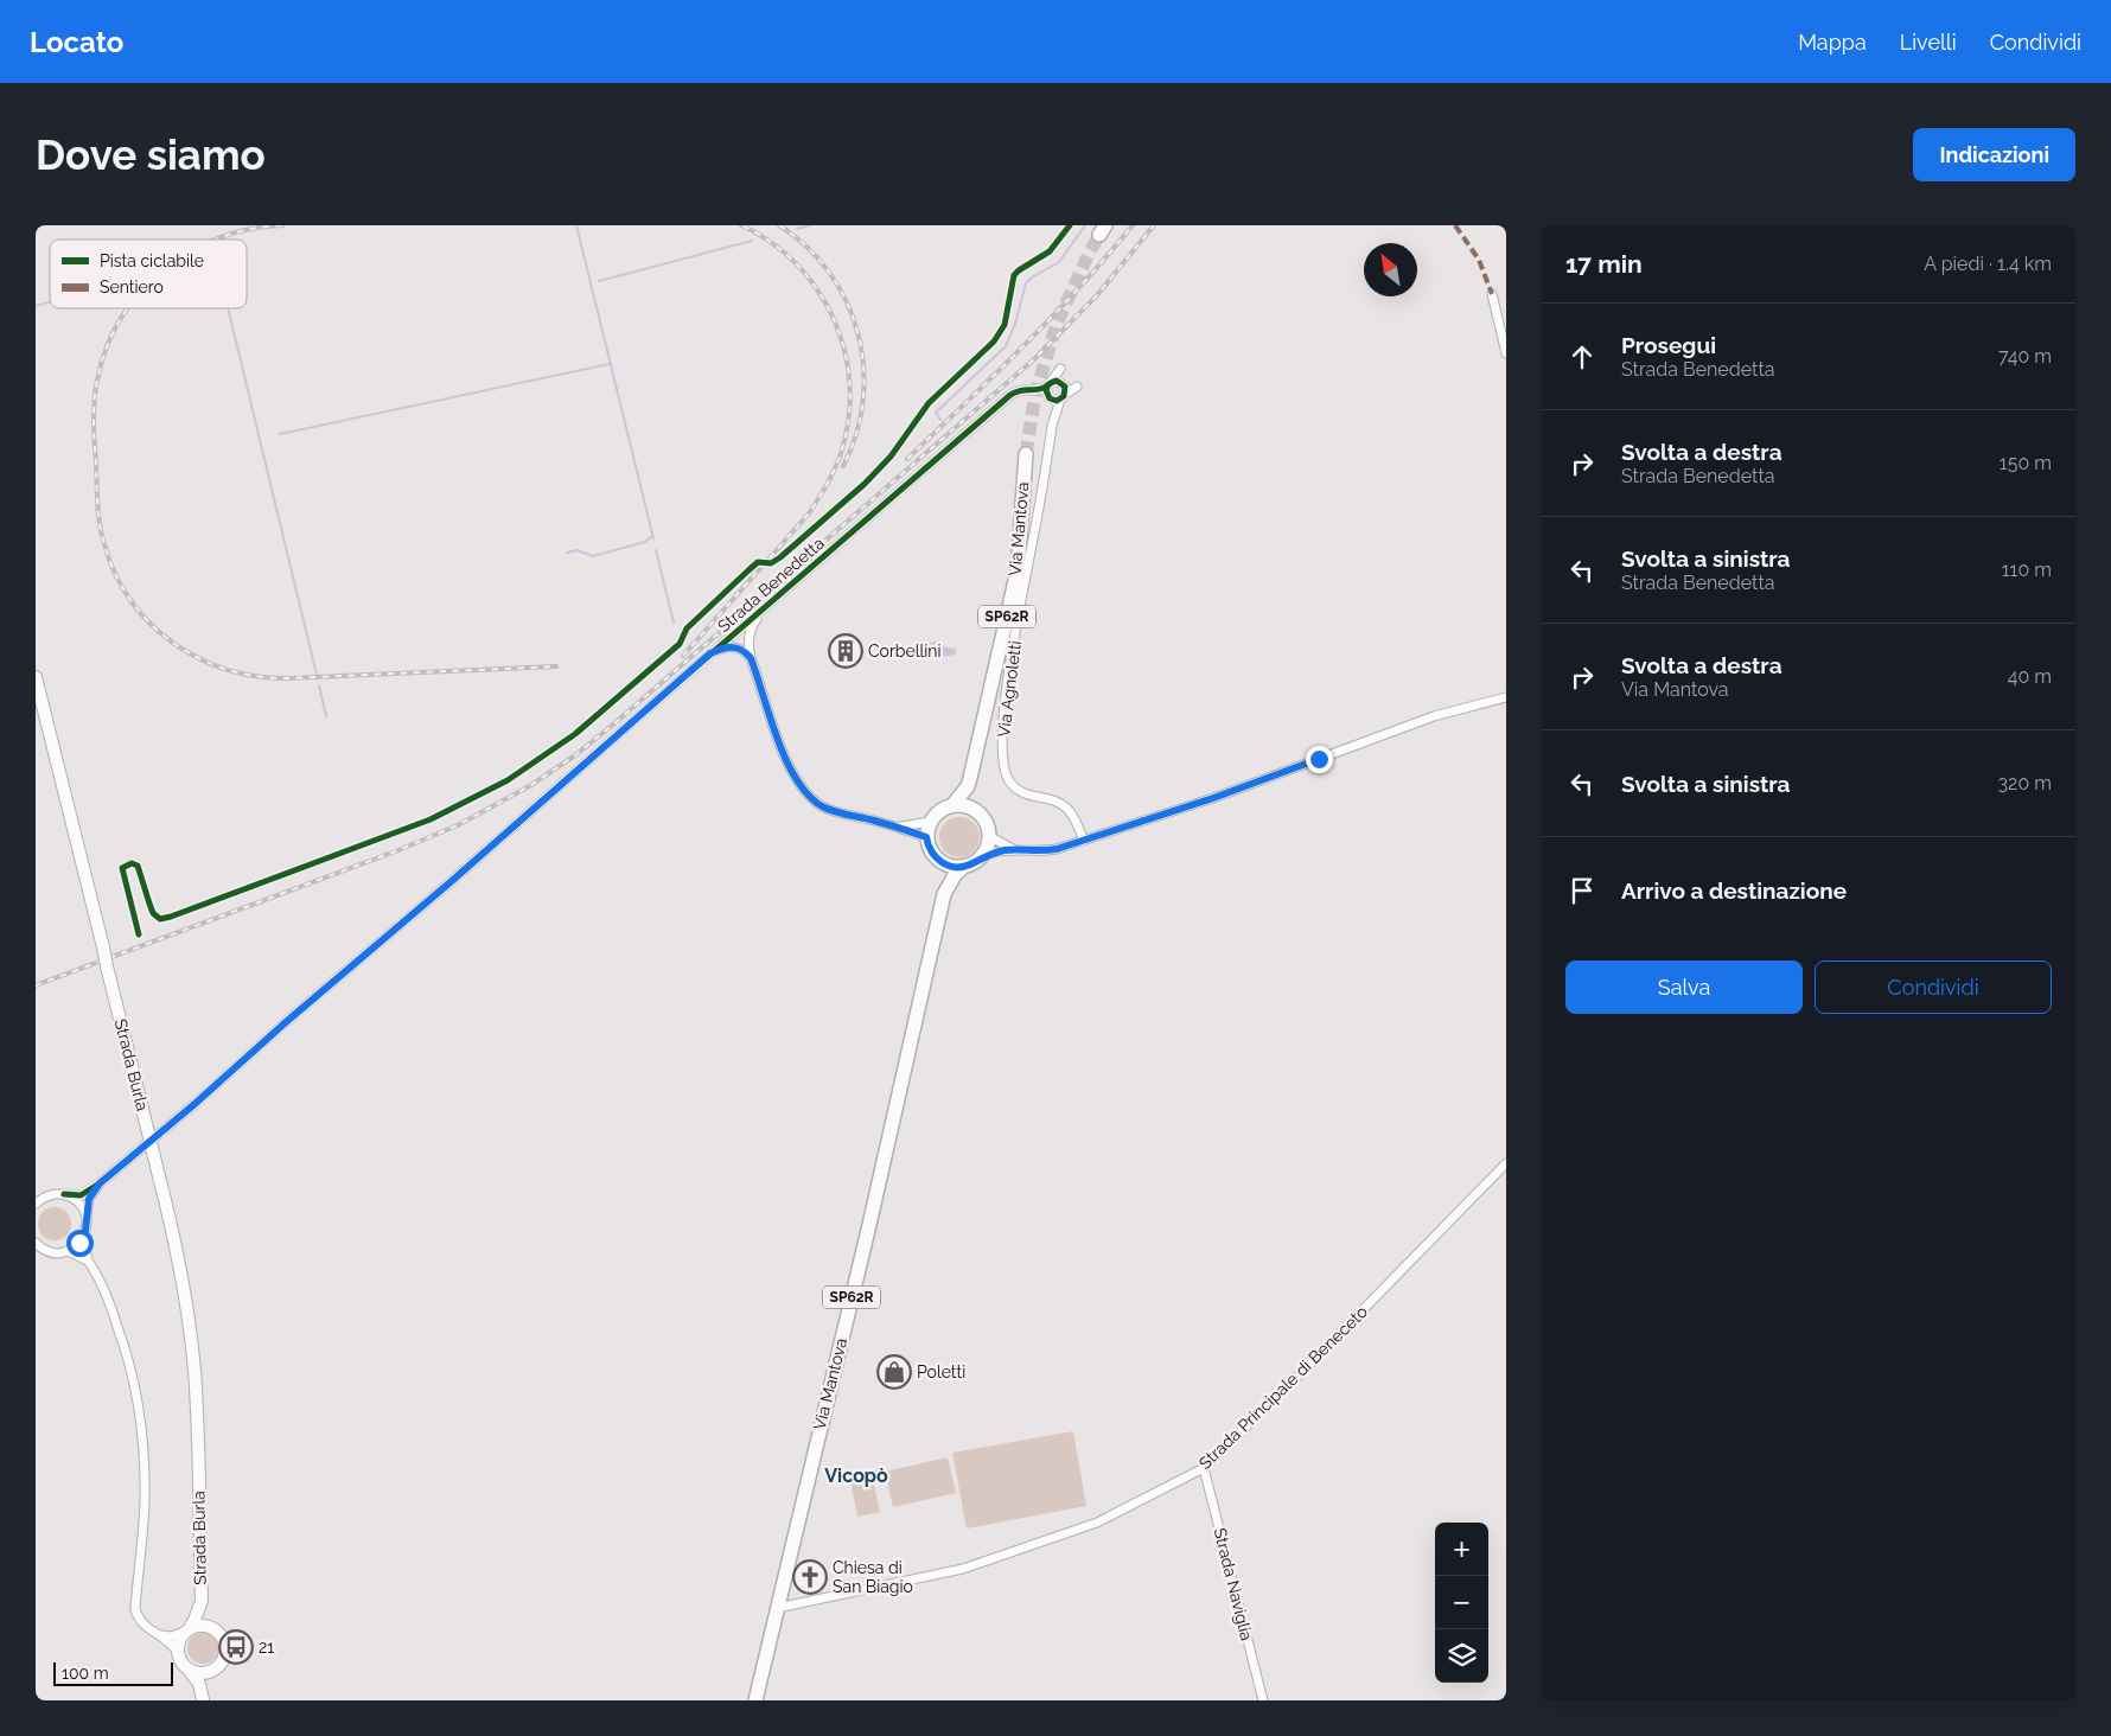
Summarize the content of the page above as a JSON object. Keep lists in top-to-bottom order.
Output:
{
  "streets": {
    "main road": ["Via Mantova", "SP62R", "Strada Burla"],
    "street": [
      "Strada Benedetta",
      "Via Agnoletti",
      "Strada Principale di Beneceto",
      "Strada Naviglia"
    ]
  },
  "crossings": [
    ["Via Mantova", "Strada Benedetta"],
    ["Via Mantova", "Strada Principale di Beneceto"],
    ["Strada Benedetta", "Via Agnoletti"],
    ["Strada Benedetta", "Strada Burla"],
    ["Strada Principale di Beneceto", "Strada Naviglia"]
  ],
  "districts": ["Vicopò"],
  "places": {
    "building": ["Corbellini"],
    "shop": ["Poletti"],
    "church": ["Chiesa di San Biagio"],
    "bus stop": ["21"]
  },
  "legend": ["Pista ciclabile", "Sentiero"],
  "scale_bar": "100 m",
  "north": "top left",
  "page": {
    "header": "Locato",
    "nav": ["Mappa", "Livelli", "Condividi"],
    "buttons": [
      "Indicazioni",
      ["Salva", "Condividi"]
    ],
    "title": "Dove siamo",
    "heading": ["17 min", "A piedi · 1.4 km"],
    "list": [
      ["Prosegui", "Strada Benedetta", "740 m"],
      ["Svolta a destra", "Strada Benedetta", "150 m"],
      ["Svolta a sinistra", "Strada Benedetta", "110 m"],
      ["Svolta a destra", "Via Mantova", "40 m"],
      ["Svolta a sinistra", "320 m"],
      "Arrivo a destinazione"
    ],
    "map_buttons": ["+", "−"],
    "scale": "100 m"
  }
}
